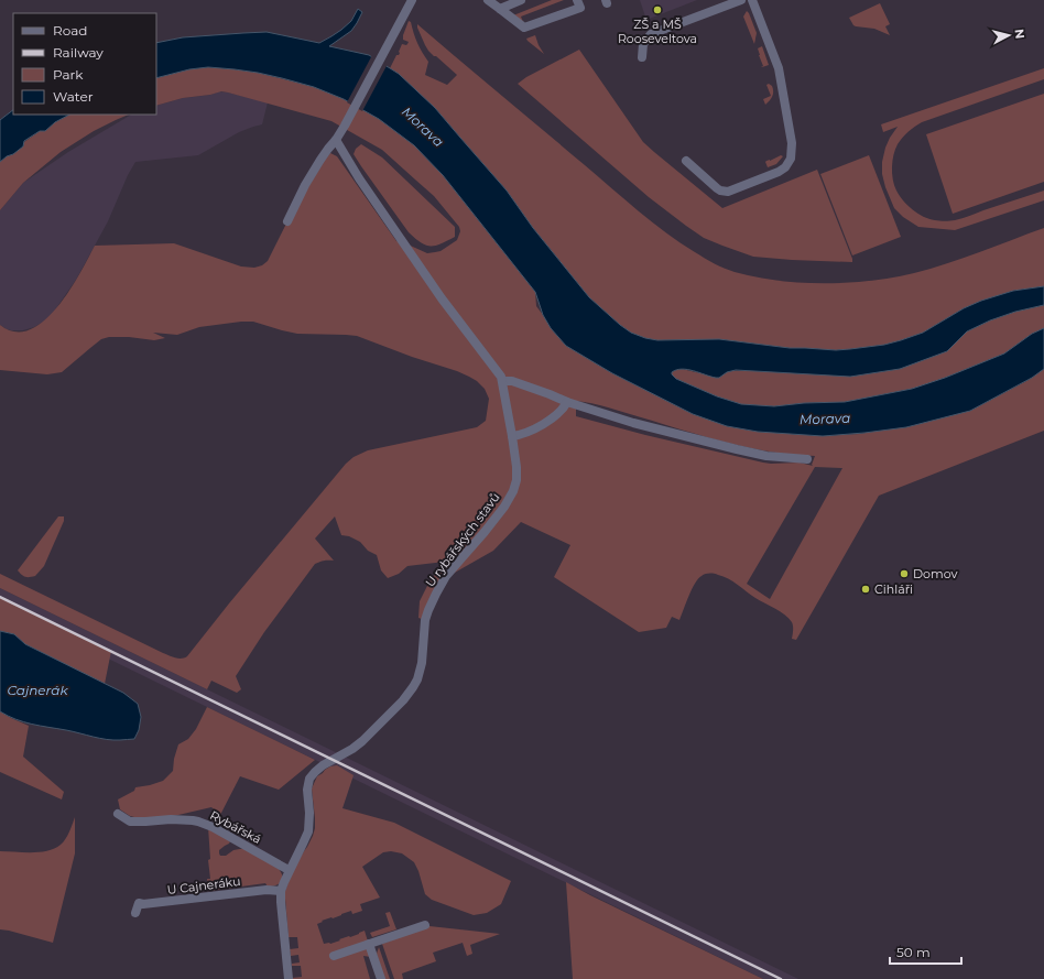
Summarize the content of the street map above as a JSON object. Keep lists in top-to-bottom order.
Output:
{
  "streets": {
    "street": ["U rybářských stavů", "Rybářská", "U Cajneráku"]
  },
  "crossings": [
    ["U rybářských stavů", "Rybářská"],
    ["U rybářských stavů", "U Cajneráku"]
  ],
  "water": ["Morava", "Cajnerák"],
  "places": ["ZŠ a MŠ Rooseveltova", "Domov", "Cihláři"],
  "legend": [
    "Road",
    "Railway",
    "Park",
    "Water"
  ],
  "scale_bar": "50 m",
  "north": "right"
}
